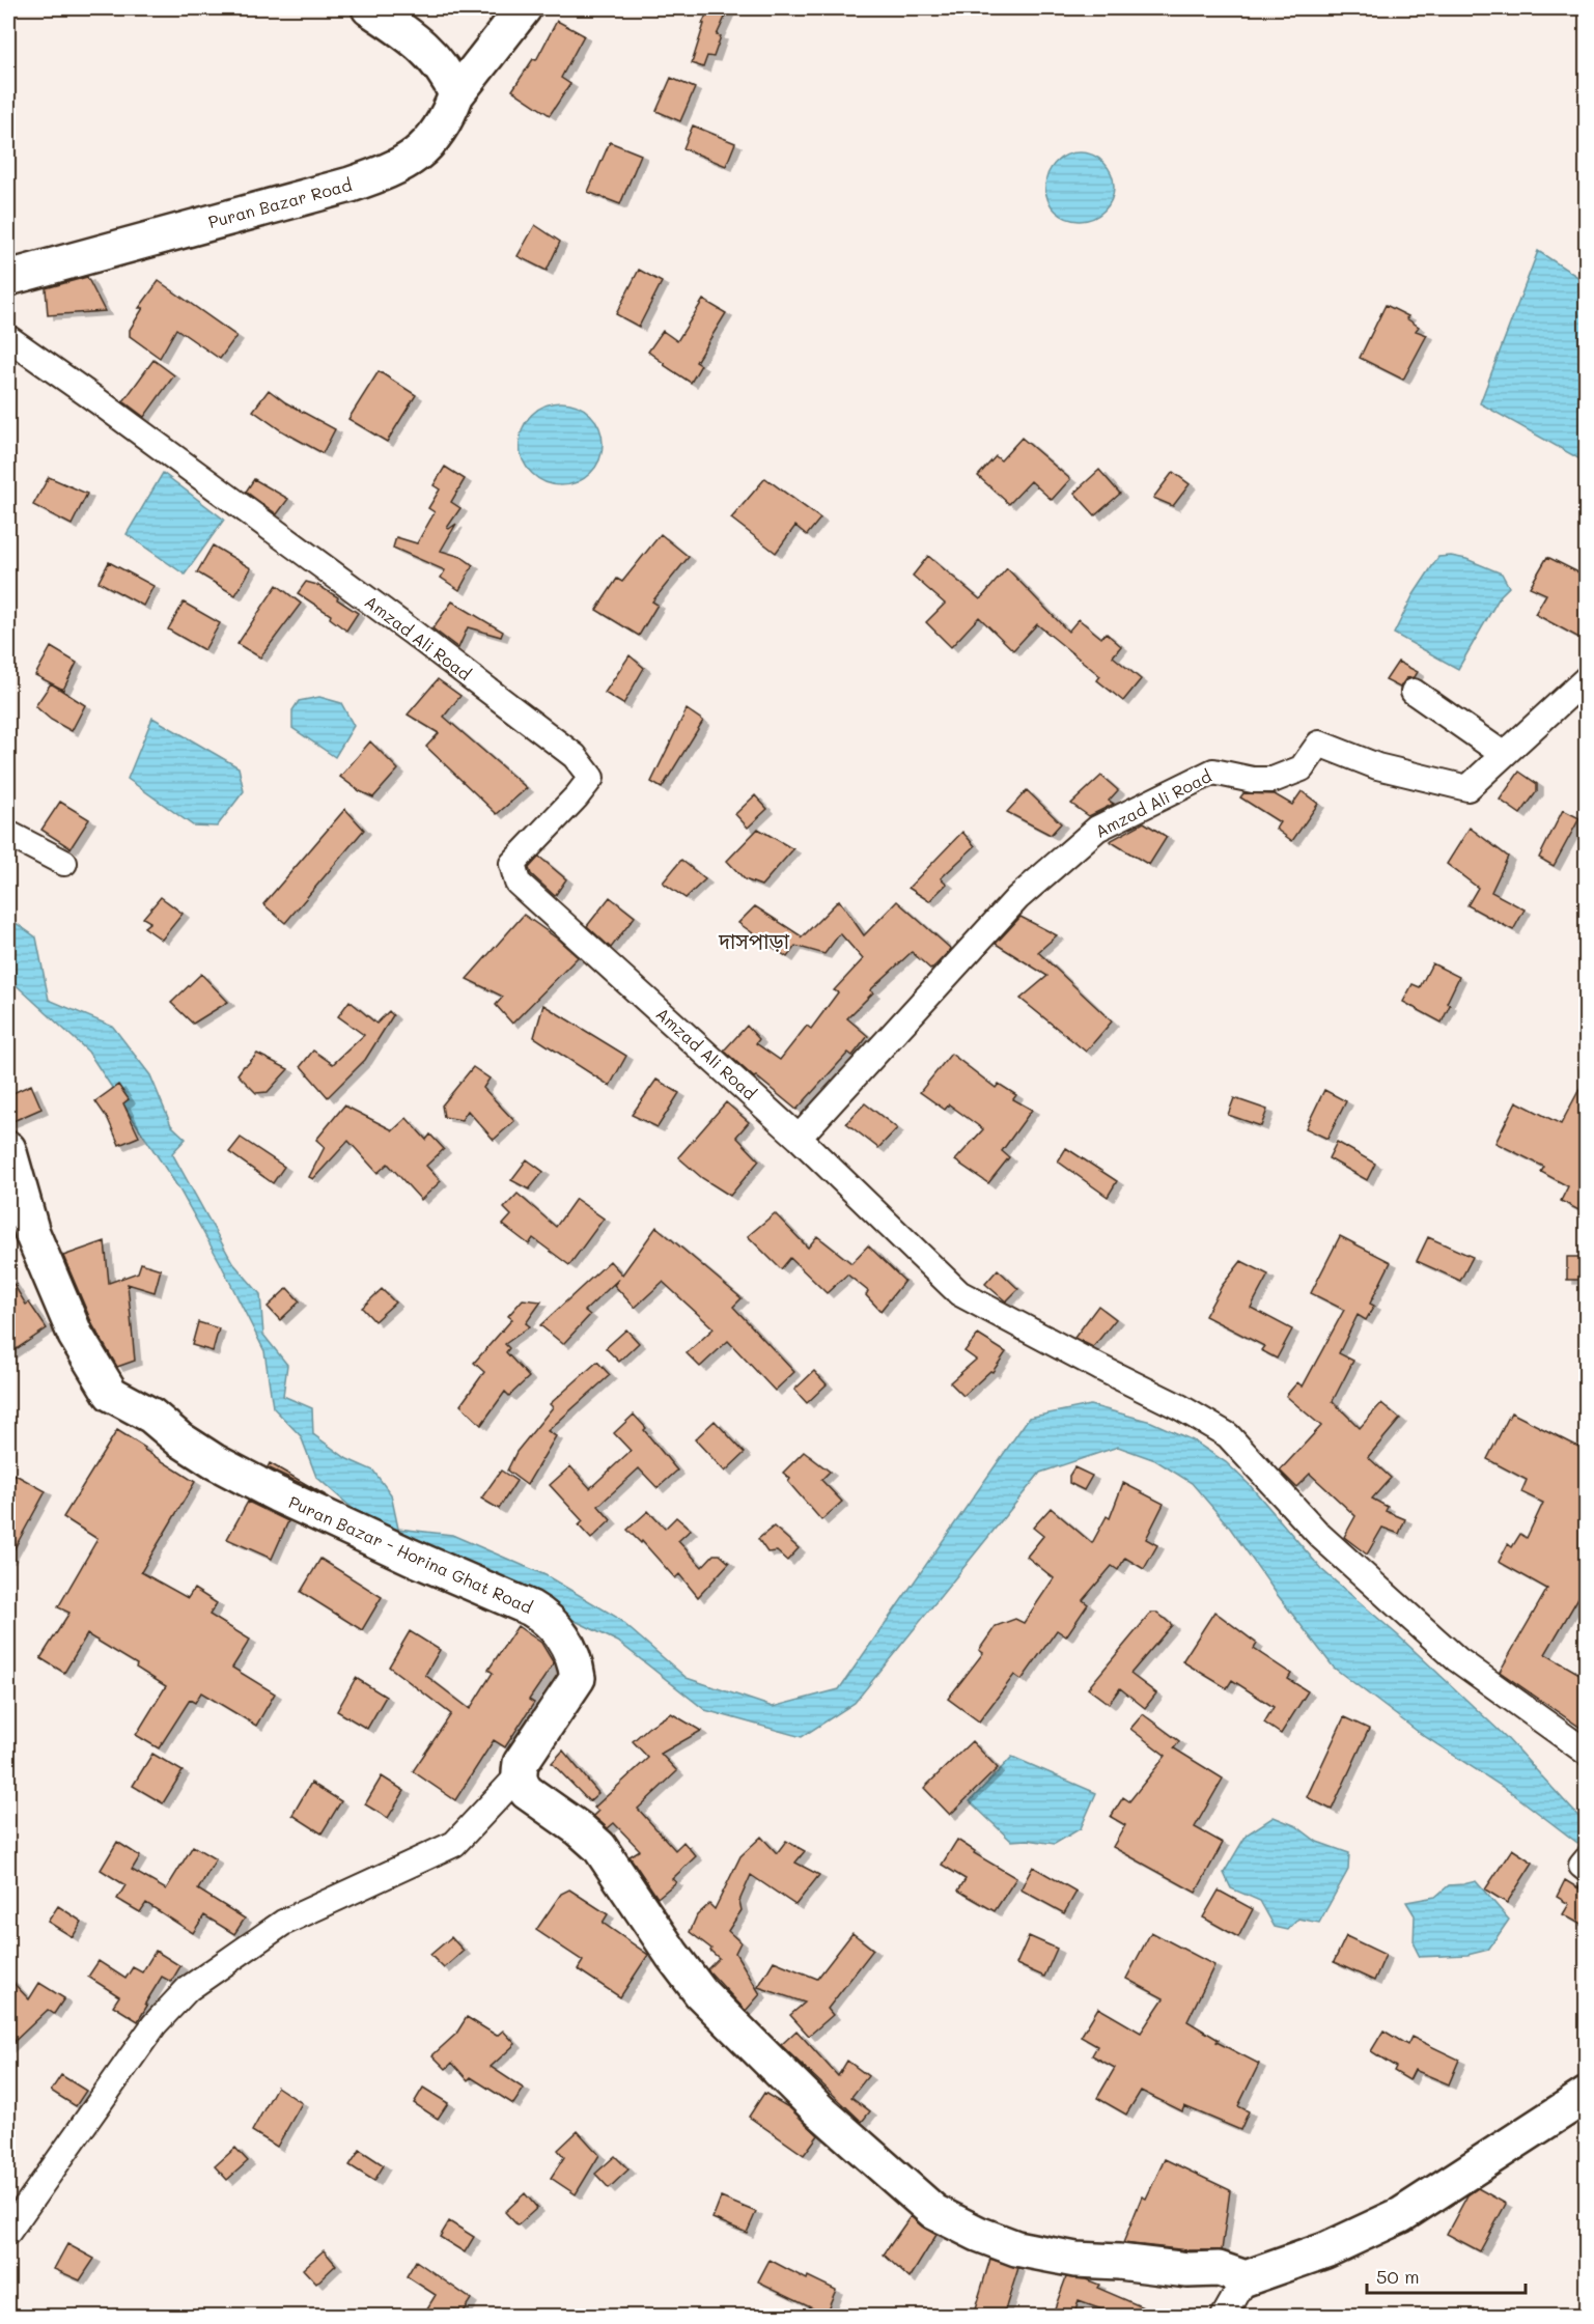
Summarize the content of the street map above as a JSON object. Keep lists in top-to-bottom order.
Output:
{
  "streets": {
    "main road": ["Puran Bazar Road", "Puran Bazar - Horina Ghat Road"],
    "street": ["Amzad Ali Road"]
  },
  "districts": ["দাসপাড়া"],
  "scale_bar": "50 m"
}
